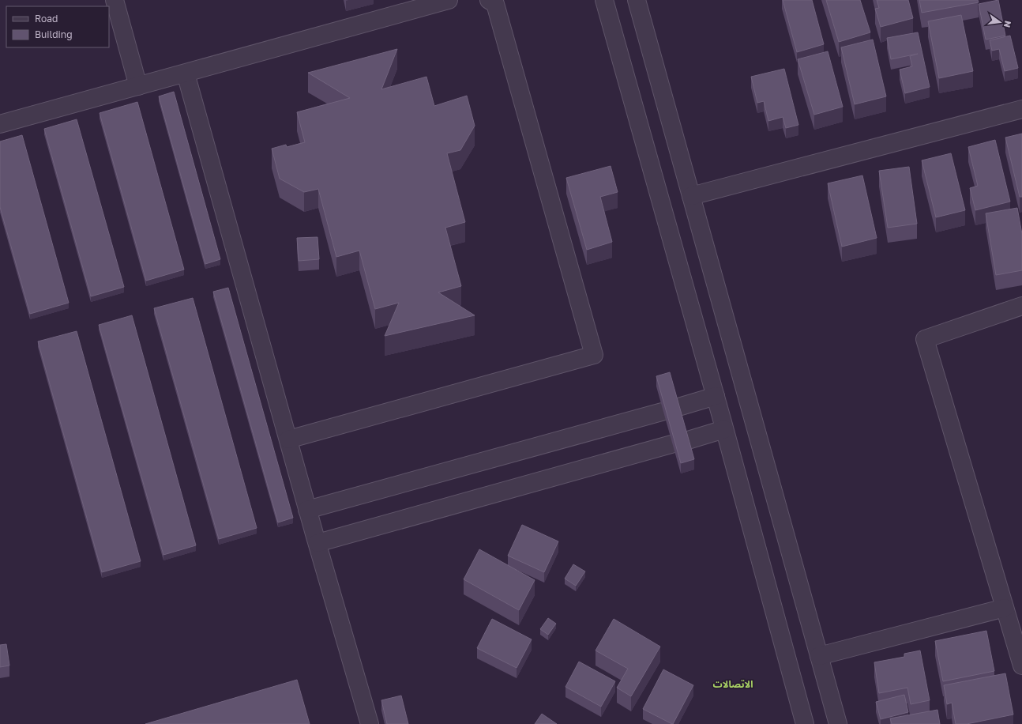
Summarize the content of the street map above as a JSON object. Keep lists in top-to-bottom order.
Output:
{
  "districts": ["الاتصالات"],
  "legend": ["Road", "Building"],
  "north": "right"
}
